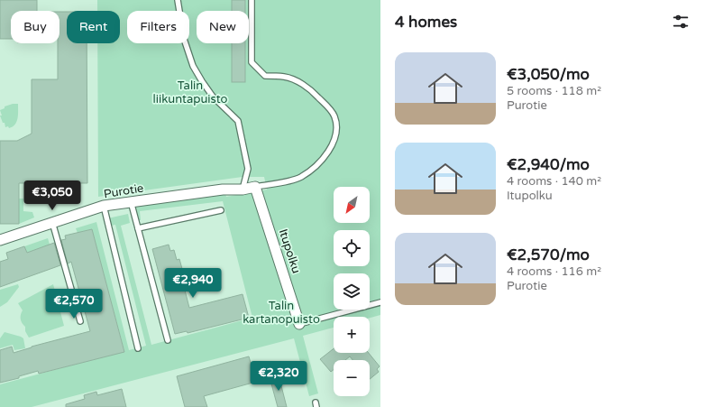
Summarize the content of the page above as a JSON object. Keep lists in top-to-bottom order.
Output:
{
  "streets": {
    "street": ["Purotie", "Itupolku"]
  },
  "crossings": [
    ["Purotie", "Itupolku"]
  ],
  "parks": ["Talin liikuntapuisto", "Talin kartanopuisto"],
  "north": "bottom left",
  "page": {
    "heading": "4 homes",
    "chip": [
      "Buy",
      "Rent",
      "Filters",
      "New"
    ],
    "list": [
      {
        "name": "€3,050/mo",
        "note": "5 rooms · 118 m² · Purotie"
      },
      {
        "name": "€2,940/mo",
        "note": "4 rooms · 140 m² · Itupolku"
      },
      {
        "name": "€2,570/mo",
        "note": "4 rooms · 116 m² · Purotie"
      }
    ],
    "price": [
      "€3,050",
      "€2,940",
      "€2,570",
      "€2,320"
    ],
    "map_buttons": ["+", "−"]
  }
}
